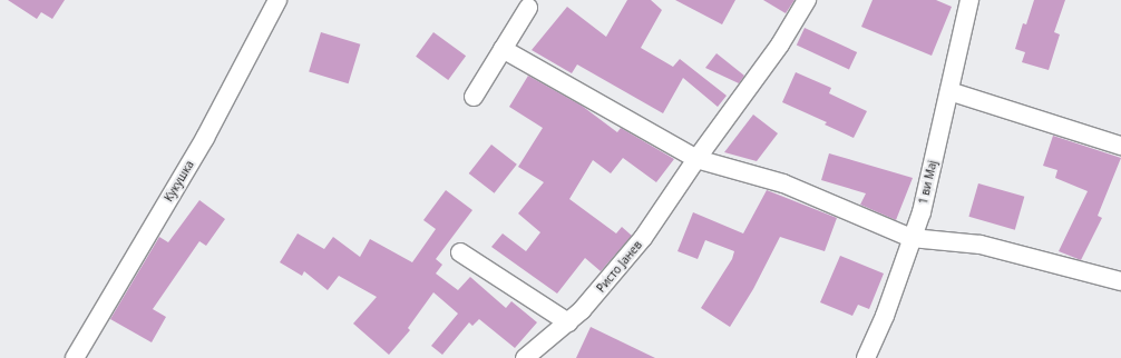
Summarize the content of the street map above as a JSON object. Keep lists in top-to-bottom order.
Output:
{
  "streets": {
    "street": ["Кукушка", "1 ви Мај", "Ристо Јанев"]
  }
}
